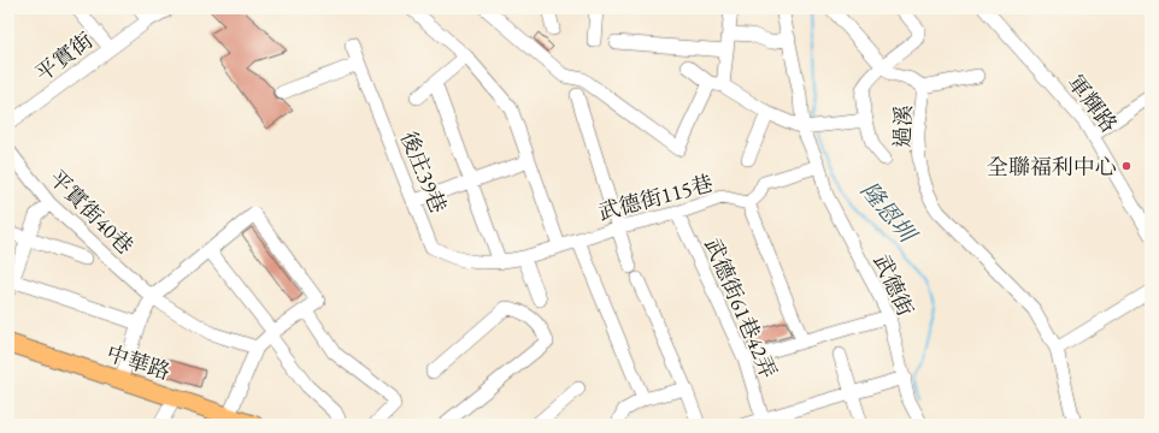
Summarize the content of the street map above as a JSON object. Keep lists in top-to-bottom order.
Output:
{
  "streets": {
    "main road": ["中華路"],
    "street": [
      "平實街",
      "軍輝路",
      "過溪",
      "後庄39巷",
      "武德街115巷",
      "平實街40巷",
      "武德街",
      "武德街61巷42弄"
    ]
  },
  "crossings": [
    ["後庄39巷", "武德街115巷"],
    ["武德街115巷", "武德街61巷42弄"]
  ],
  "water": ["隆恩圳"],
  "places": ["全聯福利中心"]
}
